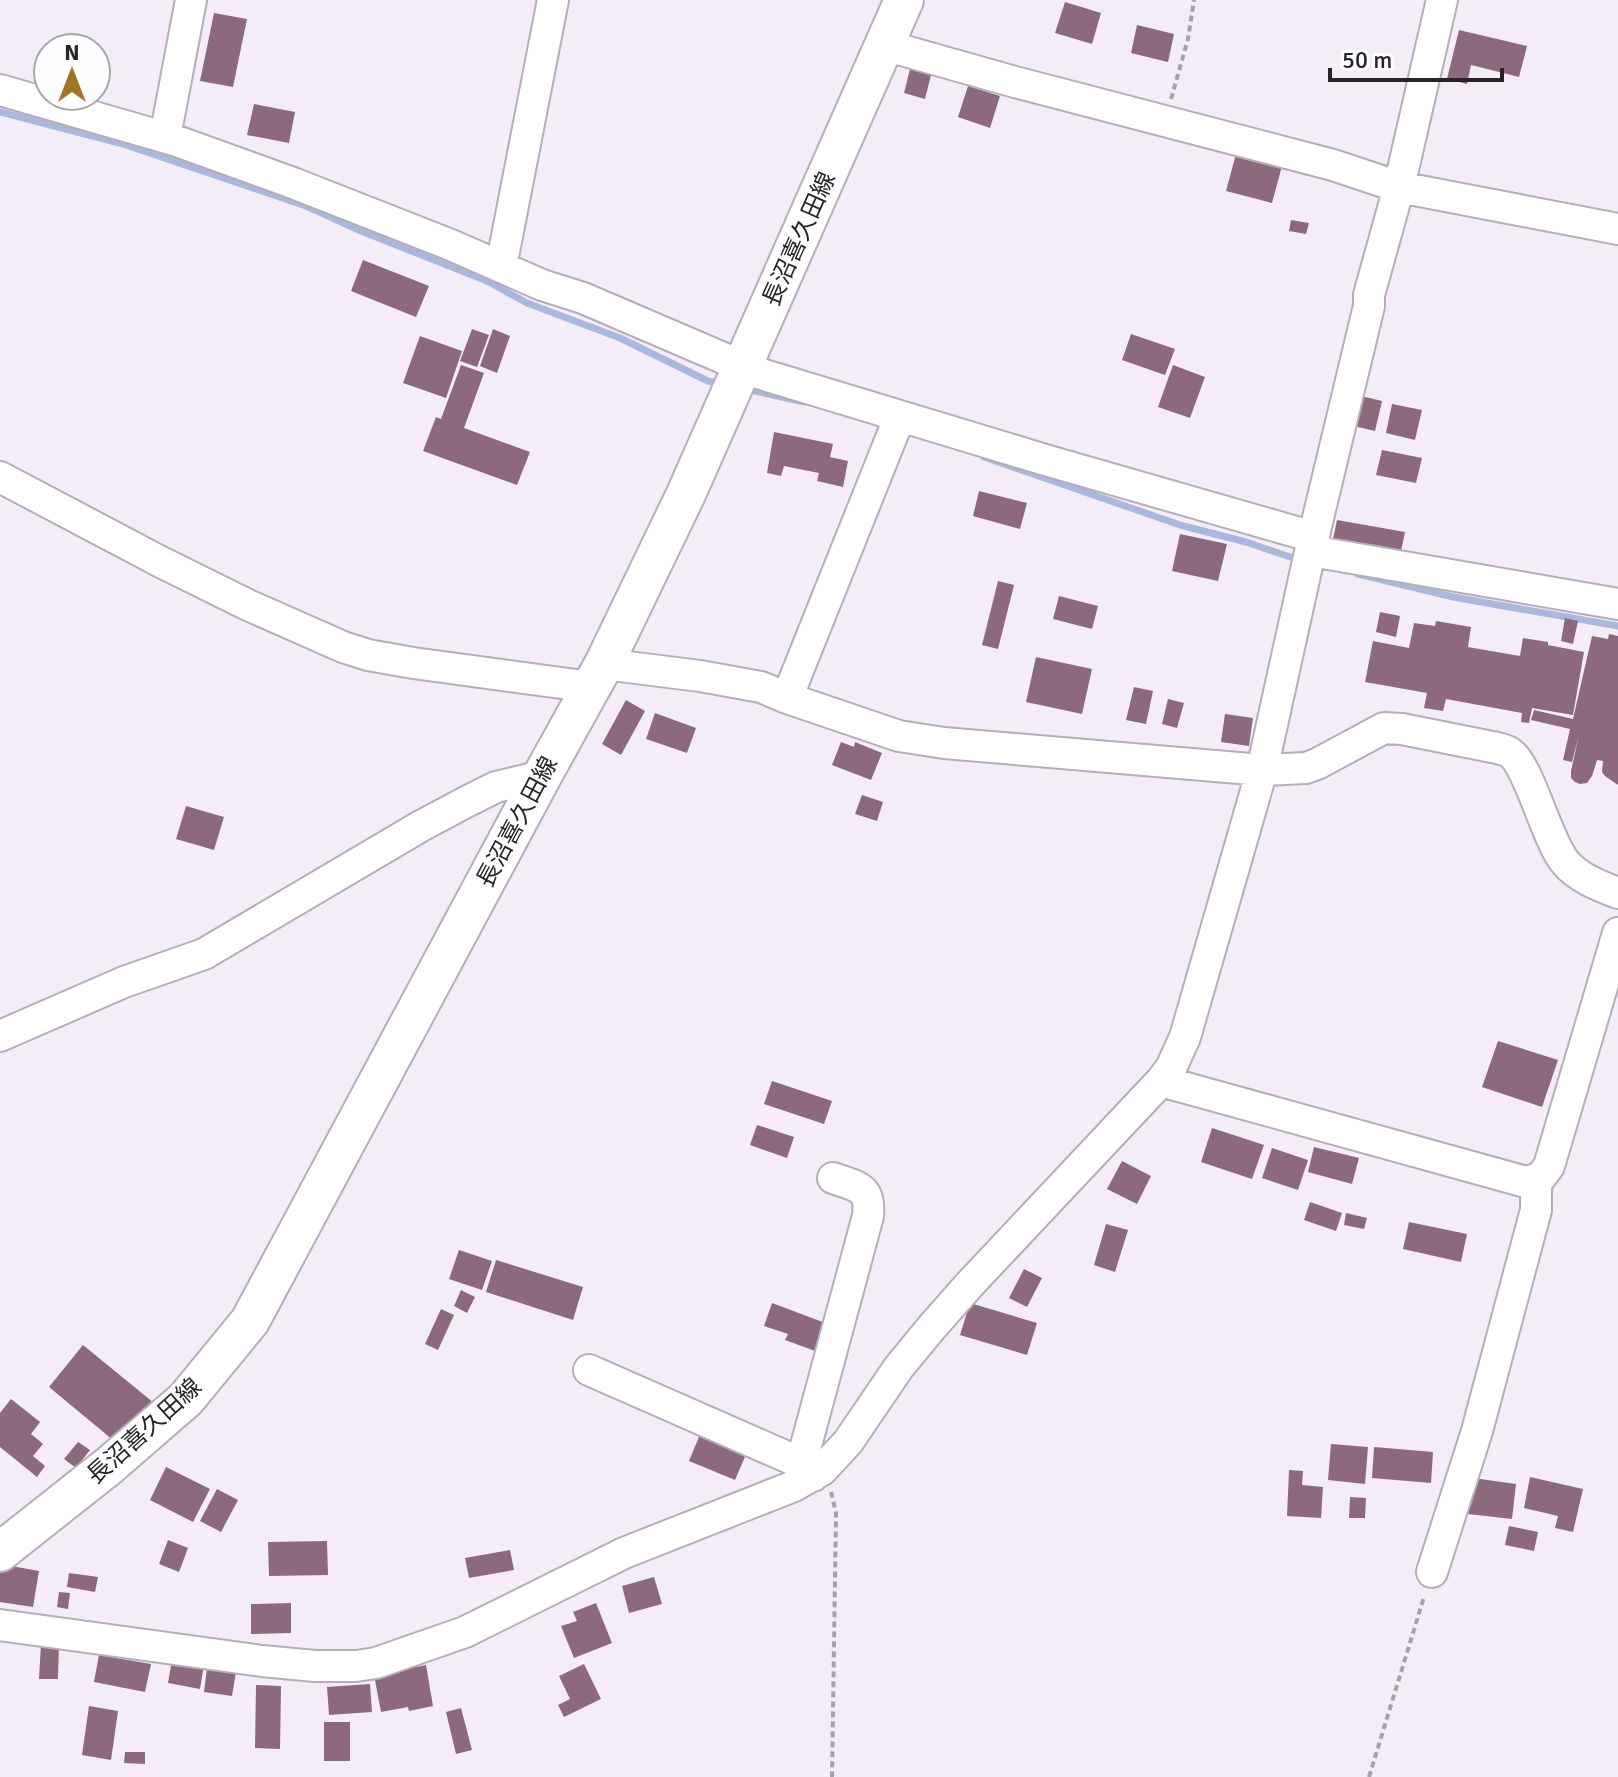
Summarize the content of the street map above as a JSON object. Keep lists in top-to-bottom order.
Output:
{
  "streets": {
    "main road": ["長沼喜久田線"]
  },
  "scale_bar": "50 m",
  "north": "top"
}
